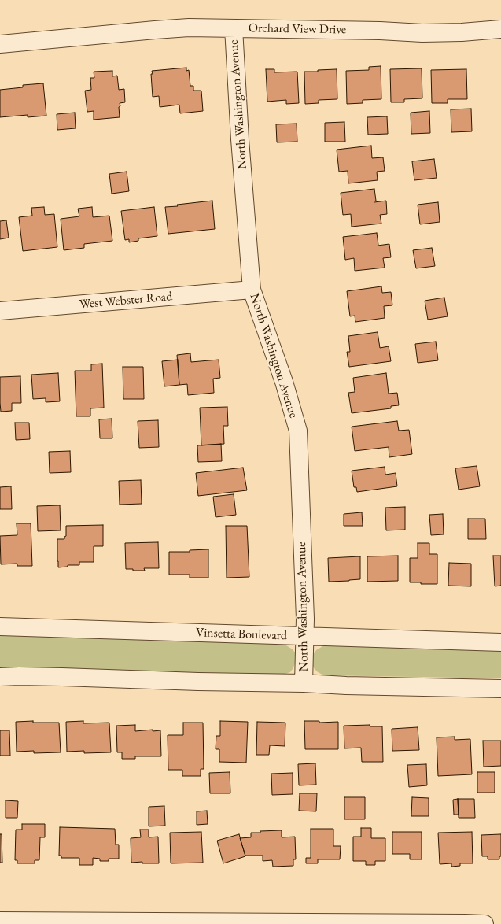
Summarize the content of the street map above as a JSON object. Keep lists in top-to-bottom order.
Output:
{
  "streets": {
    "street": [
      "Orchard View Drive",
      "North Washington Avenue",
      "West Webster Road",
      "Vinsetta Boulevard"
    ]
  },
  "crossings": [
    ["Orchard View Drive", "North Washington Avenue"],
    ["North Washington Avenue", "West Webster Road"],
    ["North Washington Avenue", "Vinsetta Boulevard"]
  ]
}
